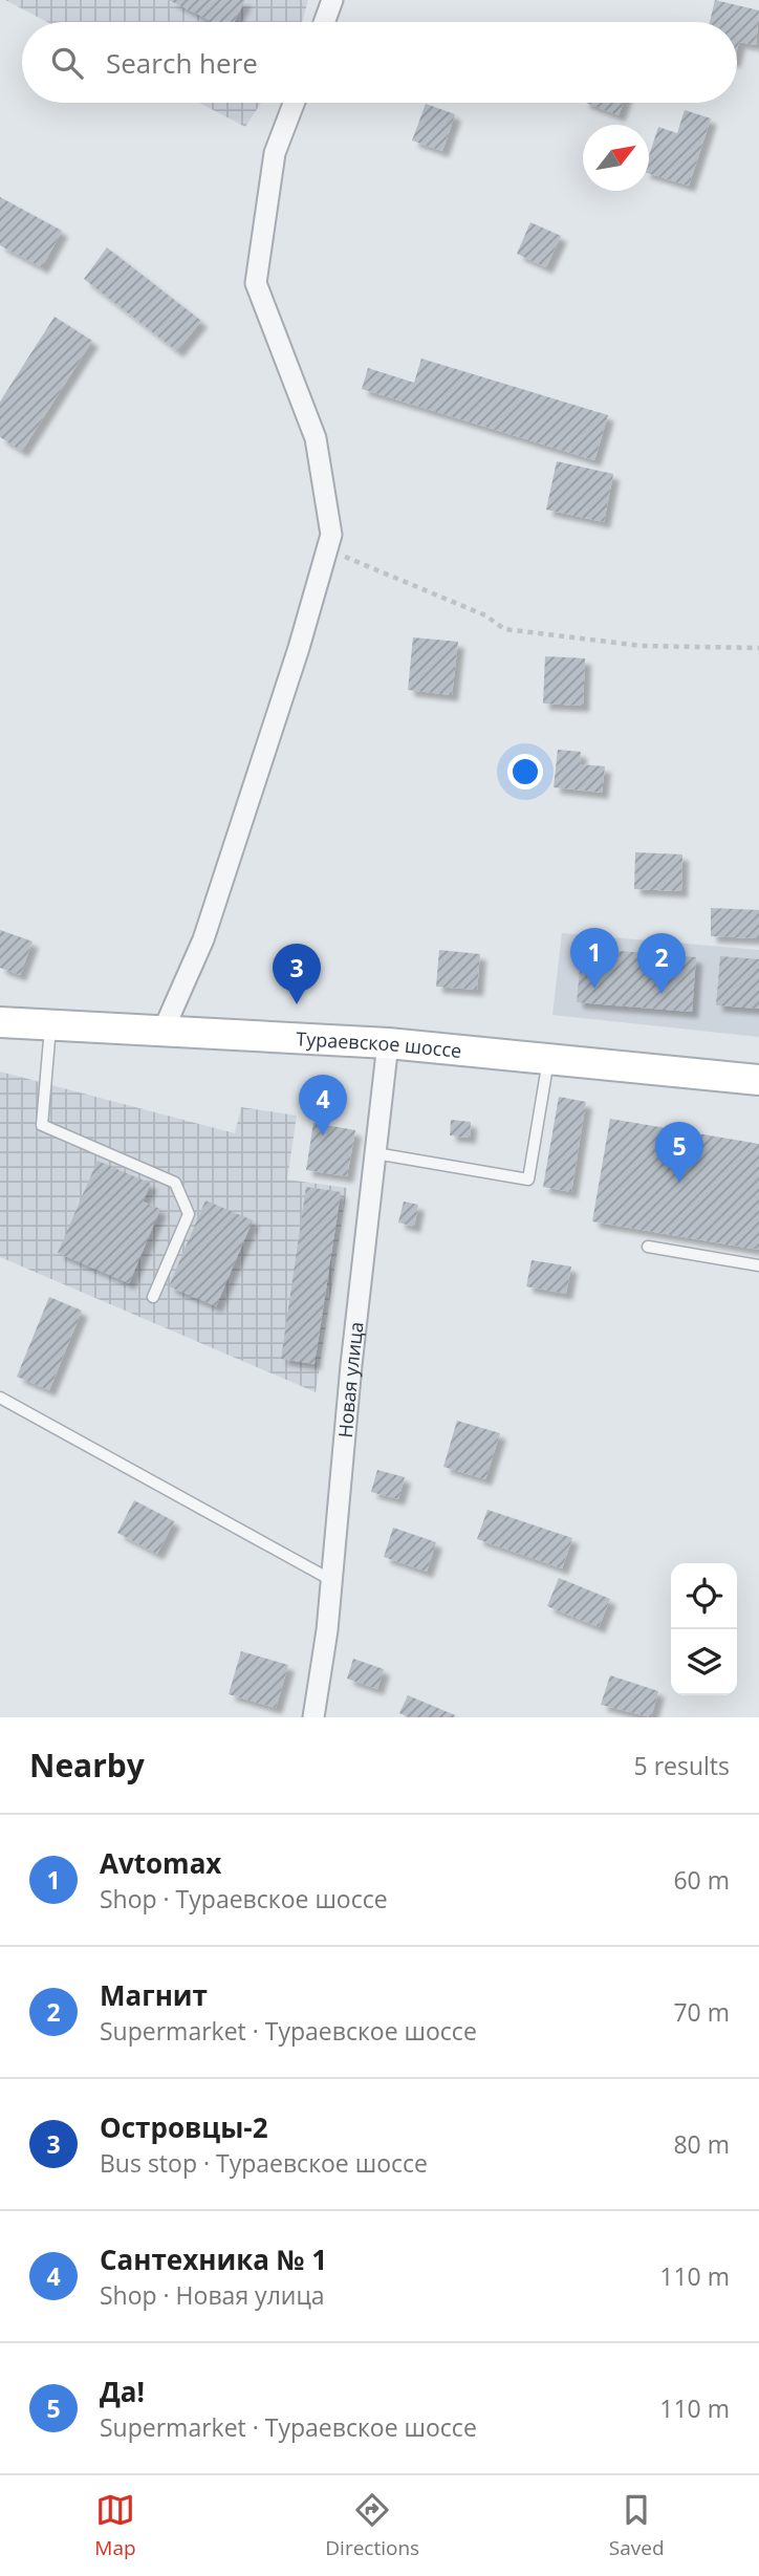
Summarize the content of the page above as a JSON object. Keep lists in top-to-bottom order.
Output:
{
  "streets": {
    "main road": ["Тураевское шоссе"],
    "street": ["Новая улица"]
  },
  "crossings": [
    ["Тураевское шоссе", "Новая улица"]
  ],
  "north": "top right",
  "page": {
    "search": "Search here",
    "pins": [
      "1",
      "2",
      "3",
      "4",
      "5"
    ],
    "heading": ["Nearby", "5 results"],
    "list": [
      {
        "mark": "1",
        "name": "Avtomax",
        "note": "Shop · Тураевское шоссе",
        "value": "60 m"
      },
      {
        "mark": "2",
        "name": "Магнит",
        "note": "Supermarket · Тураевское шоссе",
        "value": "70 m"
      },
      {
        "mark": "3",
        "name": "Островцы-2",
        "note": "Bus stop · Тураевское шоссе",
        "value": "80 m"
      },
      {
        "mark": "4",
        "name": "Сантехника № 1",
        "note": "Shop · Новая улица",
        "value": "110 m"
      },
      {
        "mark": "5",
        "name": "Да!",
        "note": "Supermarket · Тураевское шоссе",
        "value": "110 m"
      }
    ],
    "nav": ["Map", "Directions", "Saved"]
  }
}
